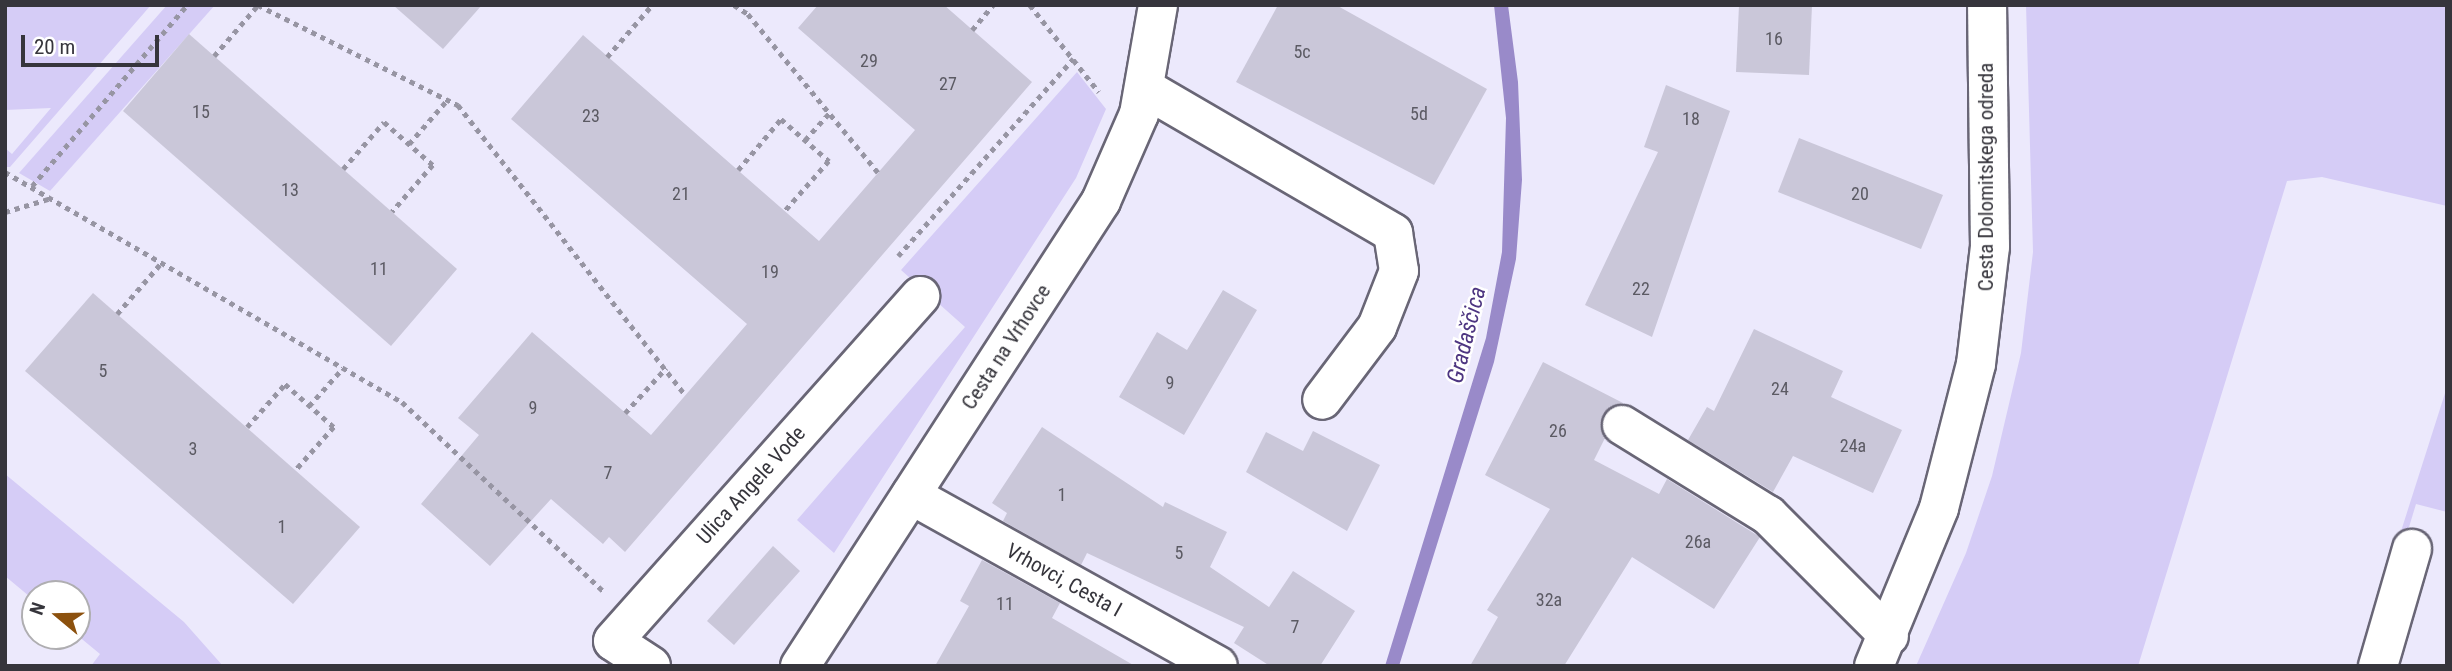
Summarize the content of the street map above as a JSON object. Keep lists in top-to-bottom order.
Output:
{
  "streets": {
    "street": [
      "Cesta Dolomitskega odreda",
      "Cesta na Vrhovce",
      "Ulica Angele Vode",
      "Vrhovci, Cesta I"
    ]
  },
  "crossings": [
    ["Cesta na Vrhovce", "Vrhovci, Cesta I"]
  ],
  "water": ["Gradaščica"],
  "house_numbers": [
    "16",
    "5c",
    "29",
    "27",
    "15",
    "5d",
    "23",
    "18",
    "13",
    "21",
    "20",
    "11",
    "19",
    "22",
    "5",
    "9",
    "24",
    "9",
    "26",
    "24a",
    "3",
    "7",
    "1",
    "1",
    "26a",
    "5",
    "32a",
    "11",
    "7"
  ],
  "scale_bar": "20 m",
  "north": "left"
}
